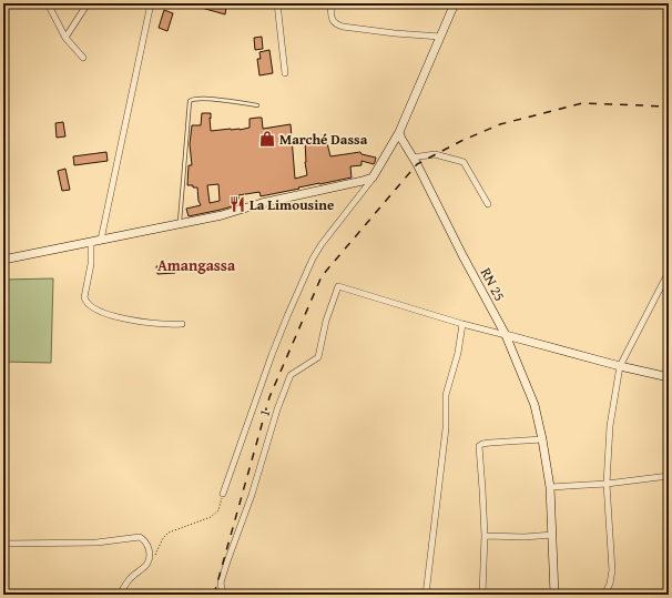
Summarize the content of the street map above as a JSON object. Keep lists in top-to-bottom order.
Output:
{
  "streets": {
    "main road": ["RN 25"],
    "street": ["1"]
  },
  "districts": ["Amangassa"],
  "places": {
    "shop": ["Marché Dassa"],
    "restaurant": ["La Limousine"]
  }
}
